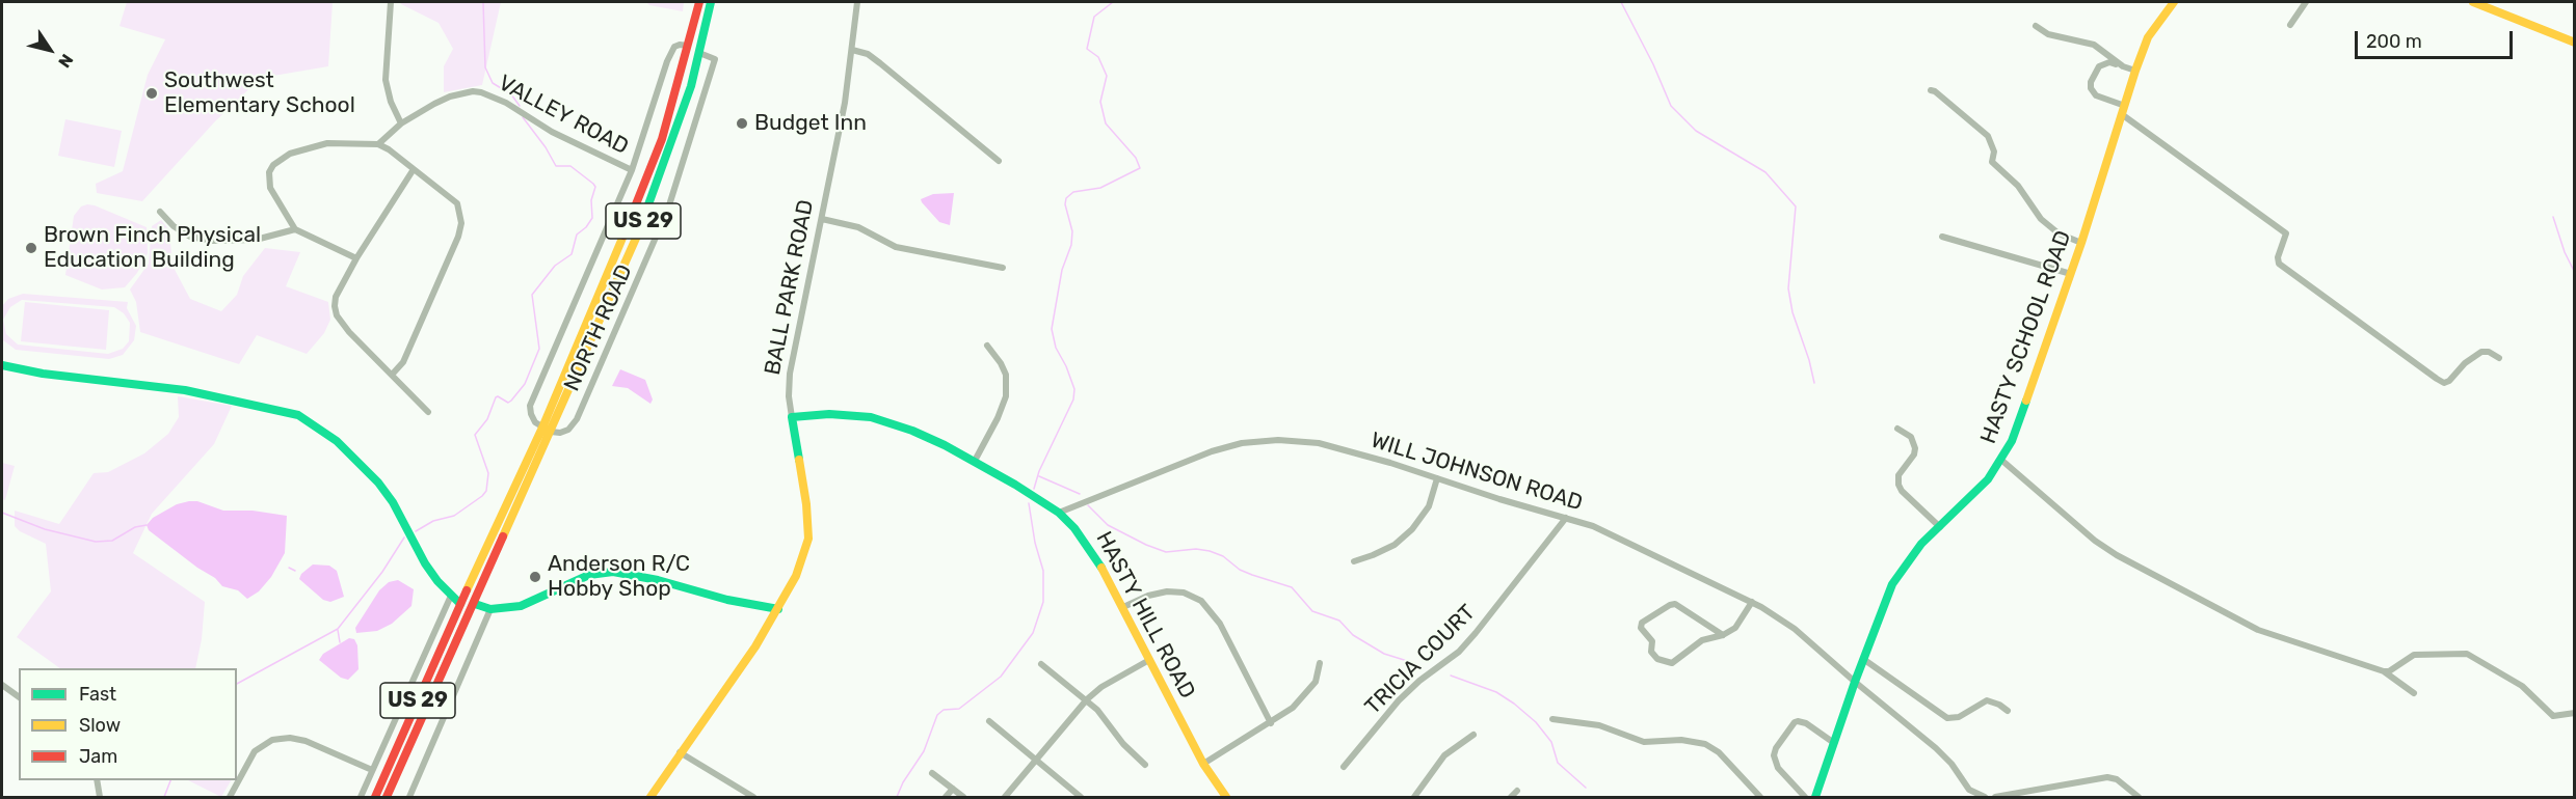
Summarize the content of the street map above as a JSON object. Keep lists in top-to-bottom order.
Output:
{
  "streets": {
    "main road": [
      "US 29",
      "BALL PARK ROAD",
      "HASTY SCHOOL ROAD",
      "HASTY HILL ROAD"
    ],
    "street": [
      "VALLEY ROAD",
      "NORTH ROAD",
      "WILL JOHNSON ROAD",
      "TRICIA COURT"
    ]
  },
  "crossings": [
    ["VALLEY ROAD", "US 29"],
    ["US 29", "NORTH ROAD"],
    ["BALL PARK ROAD", "HASTY HILL ROAD"],
    ["HASTY SCHOOL ROAD", "WILL JOHNSON ROAD"],
    ["WILL JOHNSON ROAD", "HASTY HILL ROAD"],
    ["WILL JOHNSON ROAD", "TRICIA COURT"]
  ],
  "places": [
    "Southwest Elementary School",
    "Budget Inn",
    "Brown Finch Physical Education Building",
    "Anderson R/C Hobby Shop"
  ],
  "legend": ["Fast", "Slow", "Jam"],
  "scale_bar": "200 m",
  "north": "bottom right"
}
